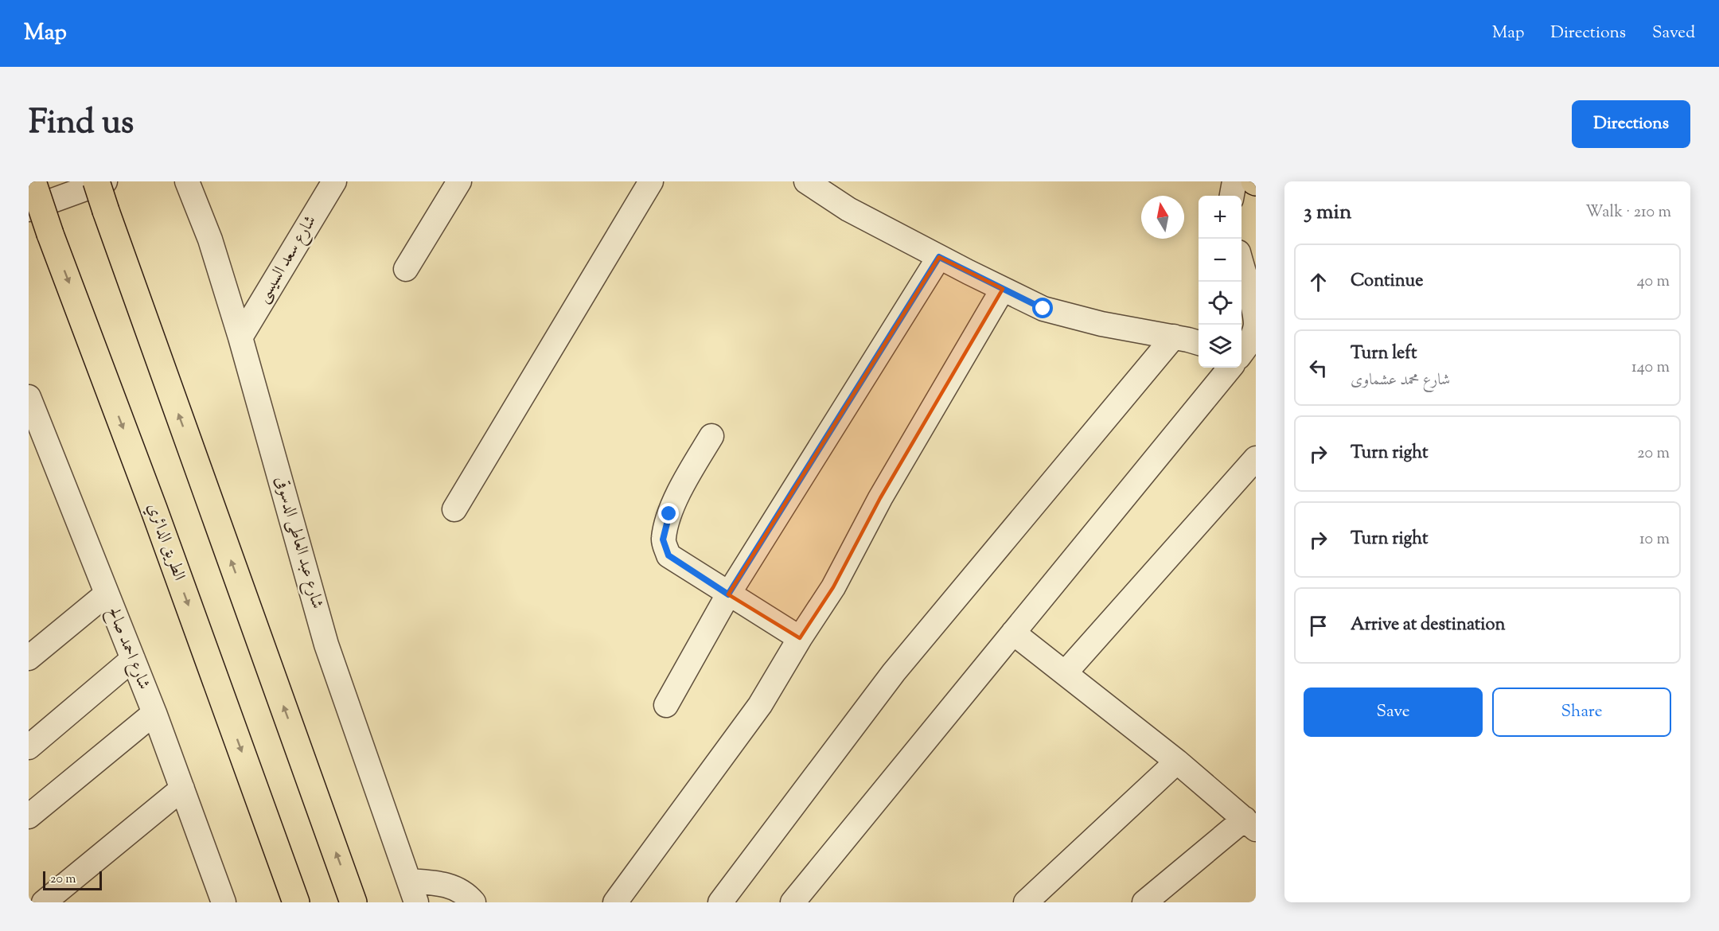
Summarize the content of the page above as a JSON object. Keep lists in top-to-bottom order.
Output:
{
  "streets": {
    "highway": ["الطريق الدائري"],
    "street": ["شارع سعد السيسى", "شارع عبد العاطى الدسوقى", "شارع احمد صالح"]
  },
  "crossings": [
    ["شارع سعد السيسى", "شارع عبد العاطى الدسوقى"]
  ],
  "scale_bar": "20 m",
  "north": "top",
  "page": {
    "header": "Map",
    "nav": ["Map", "Directions", "Saved"],
    "title": "Find us",
    "buttons": [
      "Directions",
      ["Save", "Share"]
    ],
    "heading": ["3 min", "Walk · 210 m"],
    "map_buttons": ["+", "−"],
    "list": [
      ["Continue", "40 m"],
      ["Turn left", "شارع محمد عشماوى", "140 m"],
      ["Turn right", "20 m"],
      ["Turn right", "10 m"],
      "Arrive at destination"
    ],
    "scale": "20 m"
  }
}
